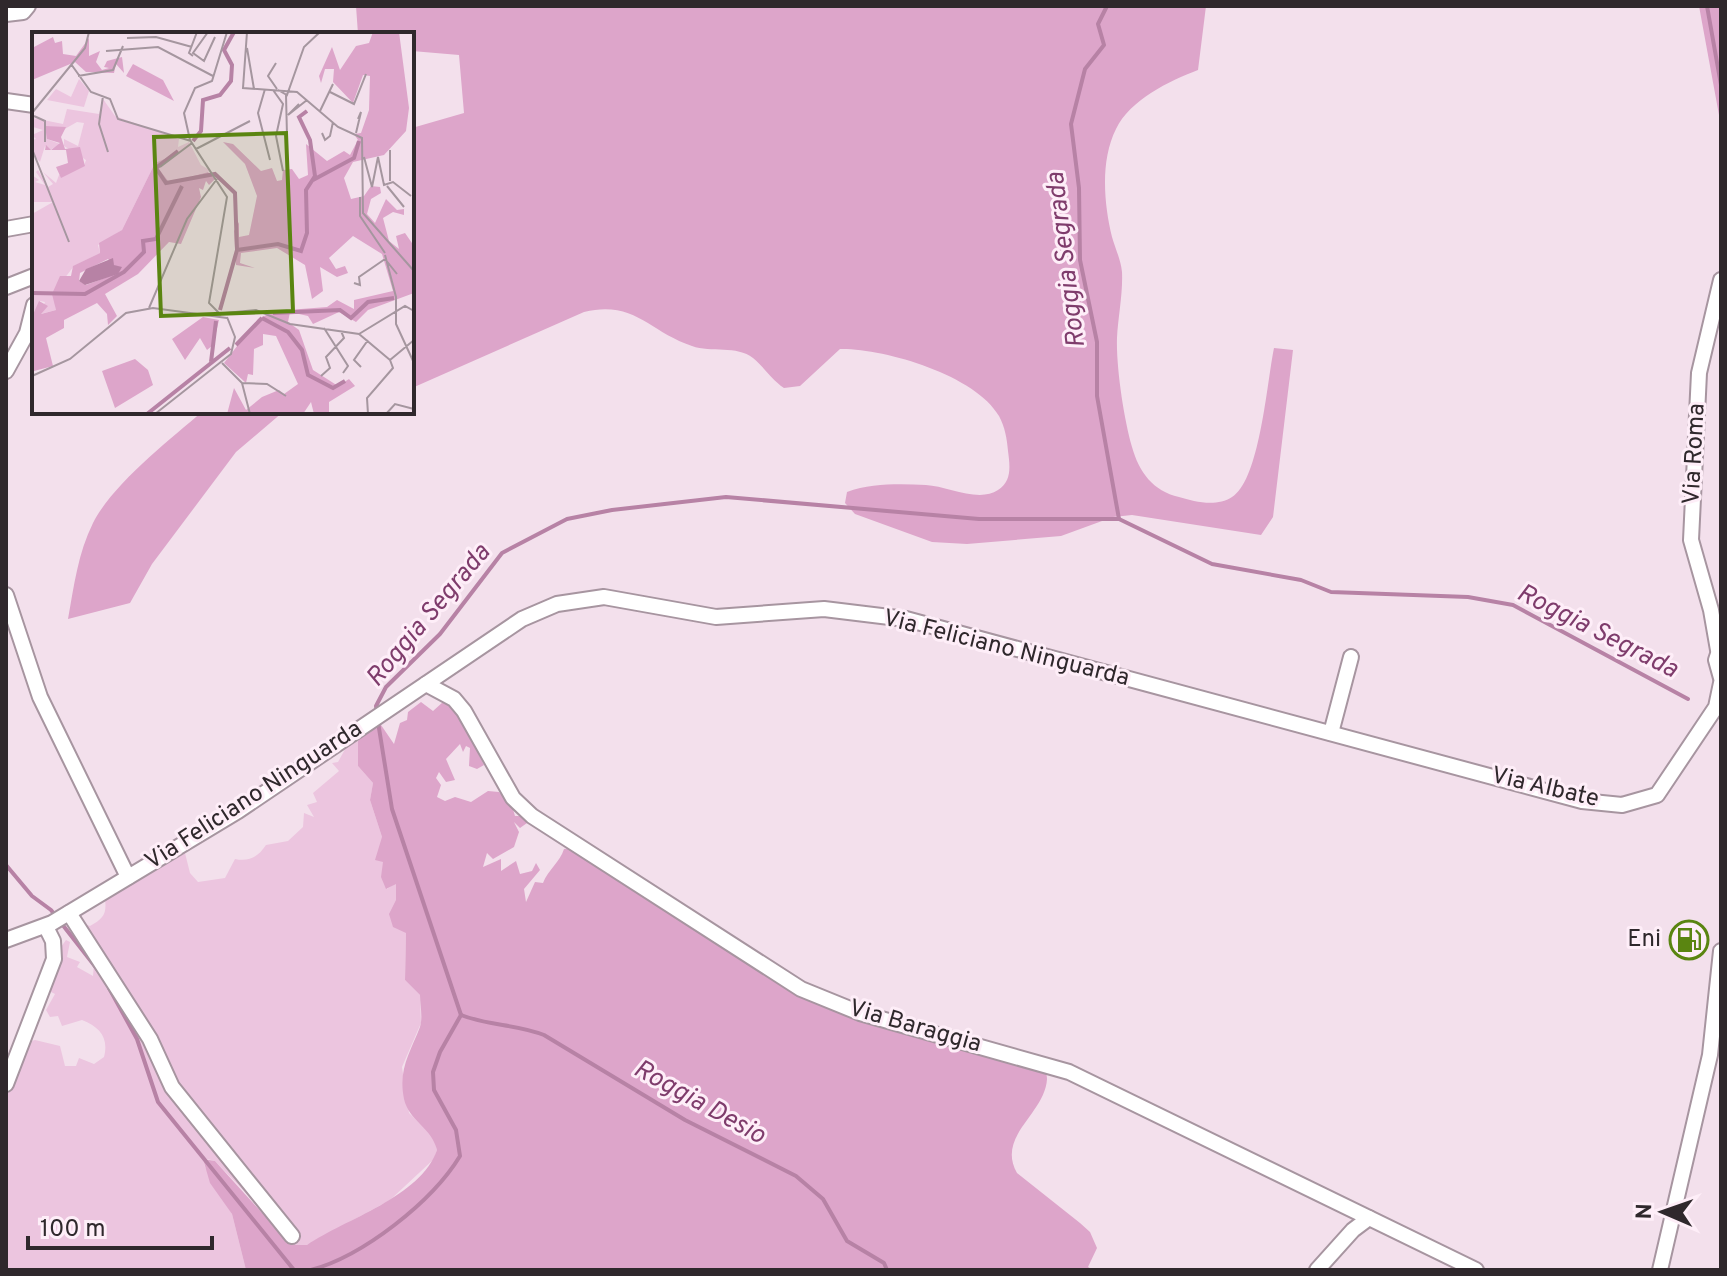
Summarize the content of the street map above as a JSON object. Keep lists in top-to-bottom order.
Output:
{
  "streets": {
    "street": [
      "Via Roma",
      "Via Feliciano Ninguarda",
      "Via Albate",
      "Via Baraggia"
    ]
  },
  "crossings": [
    ["Via Roma", "Via Albate"],
    ["Via Feliciano Ninguarda", "Via Albate"],
    ["Via Feliciano Ninguarda", "Via Baraggia"]
  ],
  "water": ["Roggia Segrada", "Roggia Desio"],
  "places": {
    "fuel station": ["Eni"]
  },
  "scale_bar": "100 m",
  "north": "left"
}
